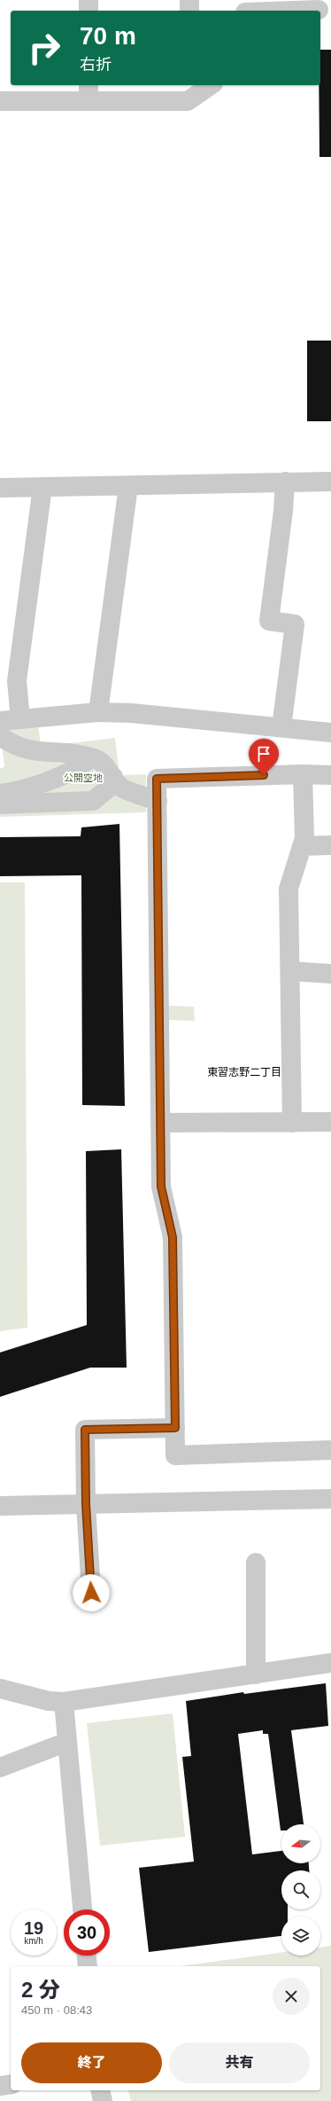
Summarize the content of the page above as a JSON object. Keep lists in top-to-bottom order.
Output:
{
  "districts": ["東習志野二丁目"],
  "parks": ["公開空地"],
  "north": "left",
  "page": {
    "turn": ["70 m", "右折"],
    "speed": "19 km/h",
    "limit": "30",
    "heading": ["2 分", "450 m · 08:43"],
    "buttons": ["終了", "共有"]
  }
}
